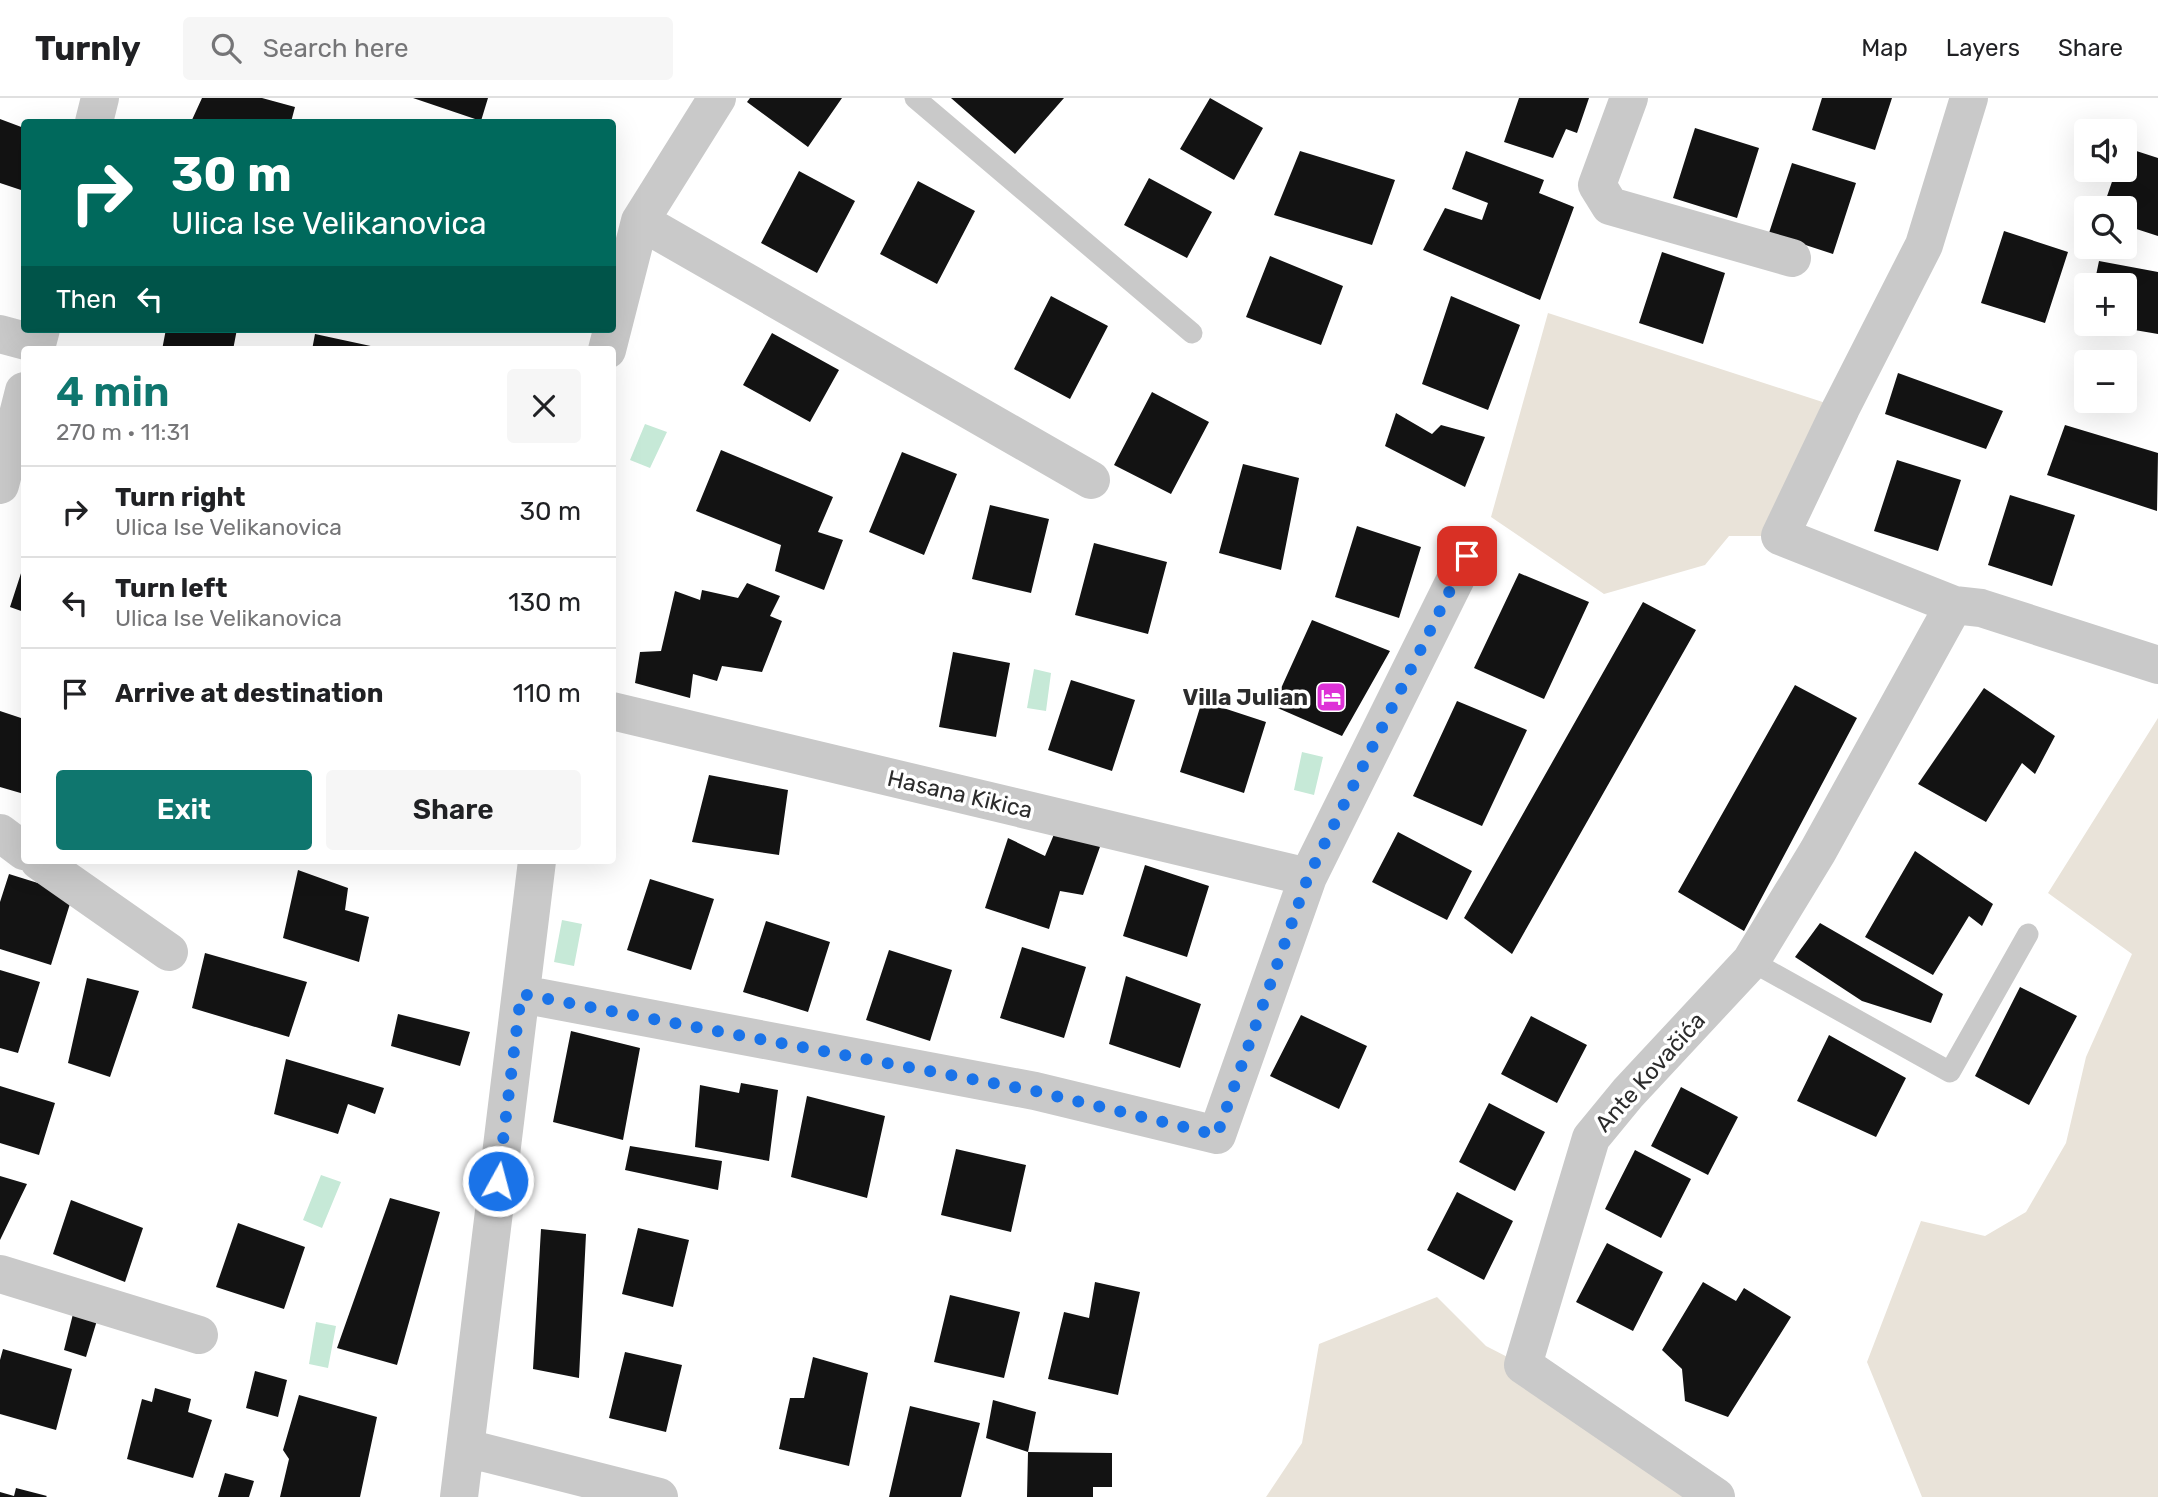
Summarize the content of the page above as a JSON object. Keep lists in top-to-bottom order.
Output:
{
  "streets": {
    "street": ["Hasana Kikica", "Ante Kovačića"]
  },
  "places": {
    "hotel": ["Villa Julian"]
  },
  "page": {
    "header": "Turnly",
    "search": "Search here",
    "nav": ["Map", "Layers", "Share"],
    "map_buttons": ["+", "−"],
    "turn": ["30 m", "Ulica Ise Velikanovica"],
    "then": "Then",
    "heading": ["4 min", "270 m · 11:31"],
    "list": [
      {
        "name": "Turn right",
        "note": "Ulica Ise Velikanovica",
        "value": "30 m"
      },
      {
        "name": "Turn left",
        "note": "Ulica Ise Velikanovica",
        "value": "130 m"
      },
      {
        "name": "Arrive at destination",
        "value": "110 m"
      }
    ],
    "buttons": ["Exit", "Share"]
  }
}
